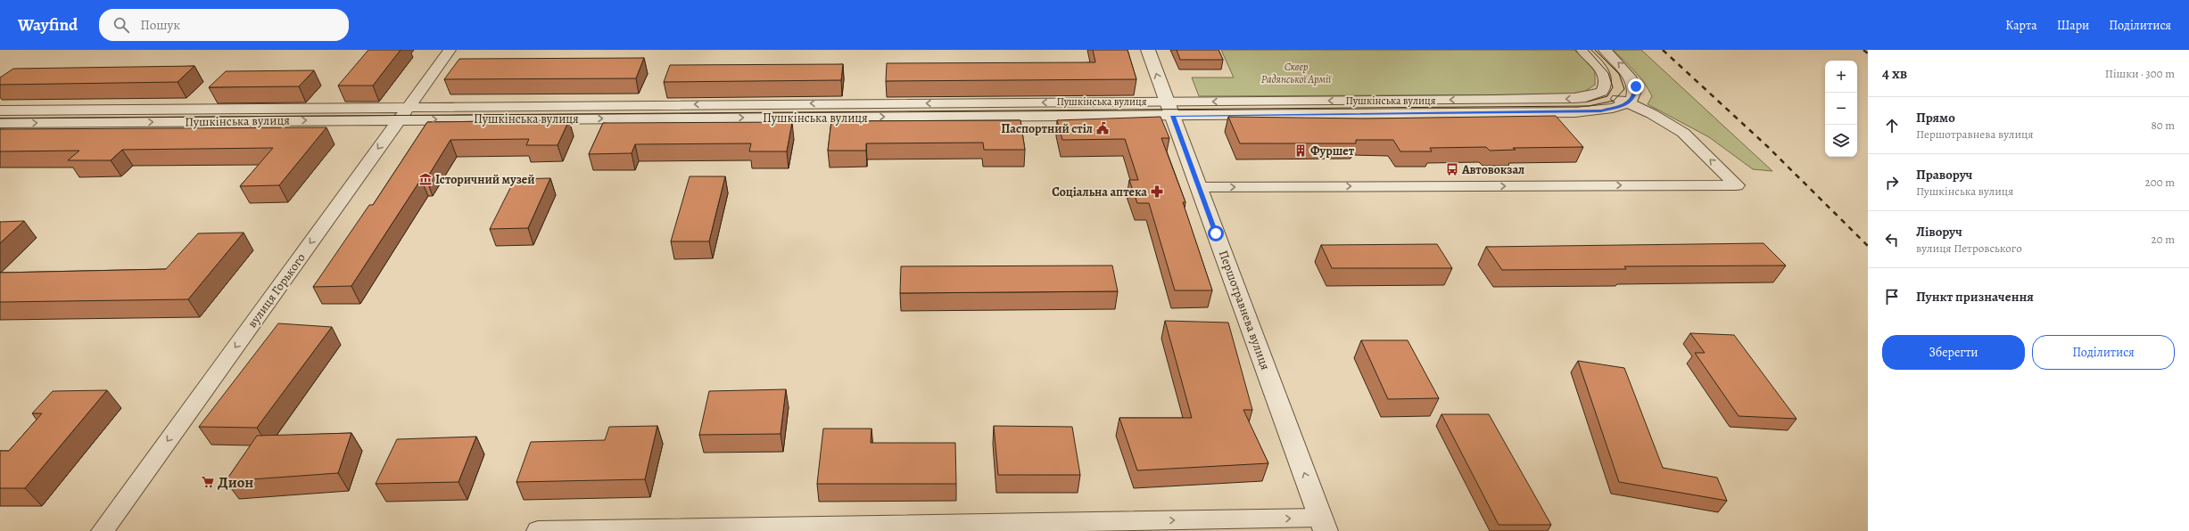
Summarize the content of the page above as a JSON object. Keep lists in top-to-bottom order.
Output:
{
  "streets": {
    "street": ["Пушкінська вулиця", "вулиця Горького", "Першотравнева вулиця"]
  },
  "crossings": [
    ["Пушкінська вулиця", "вулиця Горького"],
    ["Пушкінська вулиця", "Першотравнева вулиця"]
  ],
  "one_way": ["вулиця Горького", "Першотравнева вулиця"],
  "parks": ["Сквер Радянської Армії"],
  "places": {
    "public building": ["Паспортний стіл"],
    "building": ["Фуршет"],
    "bus stop": ["Автовокзал"],
    "museum": ["Історичний музей"],
    "pharmacy": ["Соціальна аптека"],
    "supermarket": ["Дион"]
  },
  "page": {
    "header": "Wayfind",
    "search": "Пошук",
    "nav": ["Карта", "Шари", "Поділитися"],
    "heading": ["4 хв", "Пішки · 300 m"],
    "map_buttons": ["+", "−"],
    "list": [
      ["Прямо", "Першотравнева вулиця", "80 m"],
      ["Праворуч", "Пушкінська вулиця", "200 m"],
      ["Ліворуч", "вулиця Петровського", "20 m"],
      "Пункт призначення"
    ],
    "buttons": ["Зберегти", "Поділитися"]
  }
}
